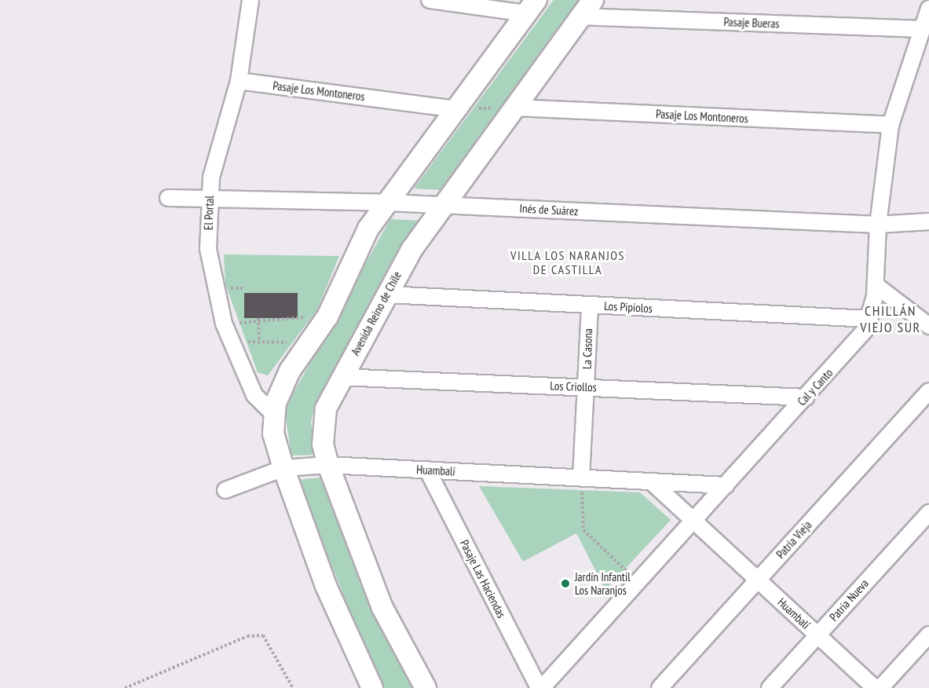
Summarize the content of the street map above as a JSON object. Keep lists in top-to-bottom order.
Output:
{
  "streets": {
    "street": [
      "Pasaje Bueras",
      "Pasaje Los Montoneros",
      "Inés de Suárez",
      "El Portal",
      "Los Pipiolos",
      "Avenida Reino de Chile",
      "La Casona",
      "Los Criollos",
      "Cal y Canto",
      "Huambalí",
      "Patria Vieja",
      "Pasaje Las Haciendas",
      "Patria Nueva"
    ]
  },
  "crossings": [
    ["Pasaje Bueras", "Avenida Reino de Chile"],
    ["Pasaje Bueras", "Cal y Canto"],
    ["Pasaje Los Montoneros", "El Portal"],
    ["Pasaje Los Montoneros", "Avenida Reino de Chile"],
    ["Pasaje Los Montoneros", "Cal y Canto"],
    ["Inés de Suárez", "El Portal"],
    ["Inés de Suárez", "Avenida Reino de Chile"],
    ["Inés de Suárez", "Cal y Canto"],
    ["Los Pipiolos", "Avenida Reino de Chile"],
    ["Los Pipiolos", "La Casona"],
    ["Los Pipiolos", "Cal y Canto"],
    ["Avenida Reino de Chile", "Los Criollos"],
    ["Avenida Reino de Chile", "Huambalí"],
    ["La Casona", "Los Criollos"],
    ["La Casona", "Huambalí"],
    ["Los Criollos", "Cal y Canto"],
    ["Cal y Canto", "Huambalí"],
    ["Cal y Canto", "Pasaje Las Haciendas"],
    ["Huambalí", "Patria Vieja"],
    ["Huambalí", "Pasaje Las Haciendas"],
    ["Huambalí", "Patria Nueva"]
  ],
  "districts": ["VILLA LOS NARANJOS DE CASTILLA", "CHILLÁN VIEJO SUR"],
  "places": ["Jardín Infantil Los Naranjos"]
}
